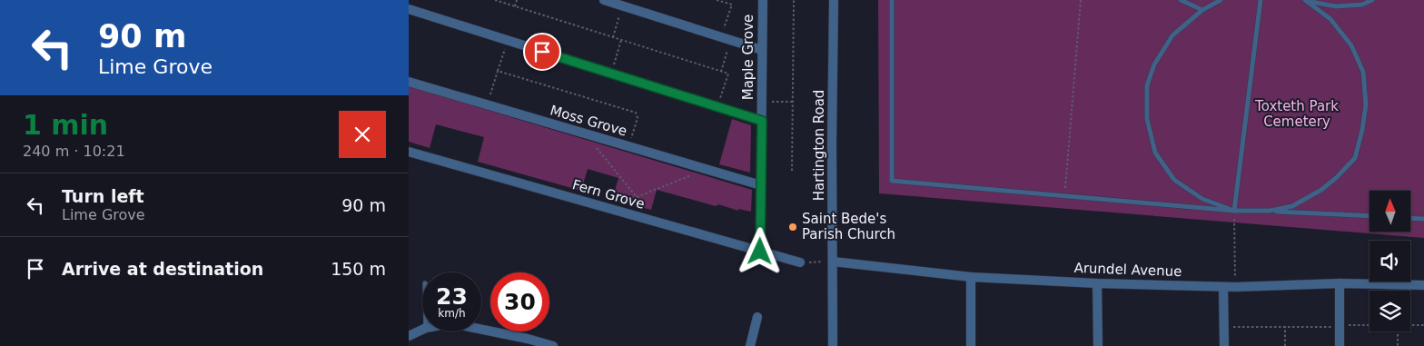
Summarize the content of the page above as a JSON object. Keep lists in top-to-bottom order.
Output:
{
  "streets": {
    "street": [
      "Maple Grove",
      "Moss Grove",
      "Hartington Road",
      "Fern Grove",
      "Arundel Avenue"
    ]
  },
  "crossings": [
    ["Maple Grove", "Moss Grove"],
    ["Maple Grove", "Fern Grove"],
    ["Hartington Road", "Arundel Avenue"]
  ],
  "parks": ["Toxteth Park Cemetery"],
  "places": ["Saint Bede's Parish Church"],
  "north": "top",
  "page": {
    "turn": ["90 m", "Lime Grove"],
    "heading": ["1 min", "240 m · 10:21"],
    "list": [
      {
        "name": "Turn left",
        "note": "Lime Grove",
        "value": "90 m"
      },
      {
        "name": "Arrive at destination",
        "value": "150 m"
      }
    ],
    "speed": "23 km/h",
    "limit": "30"
  }
}
